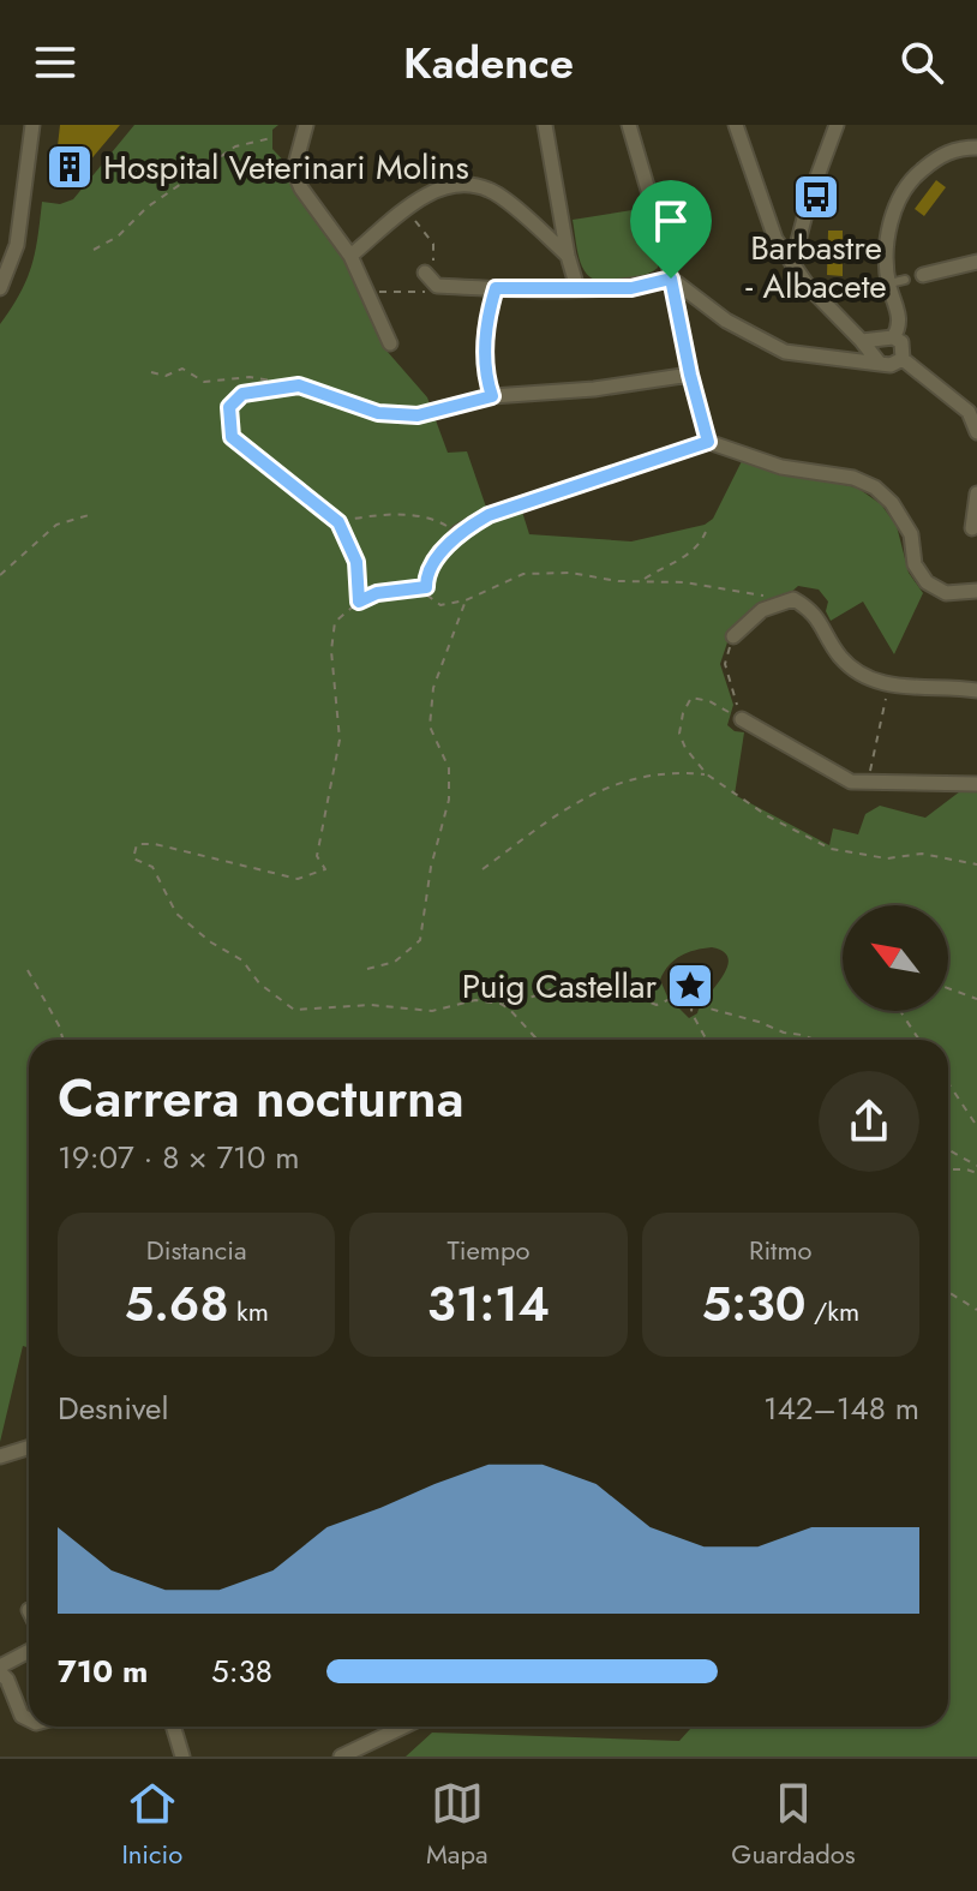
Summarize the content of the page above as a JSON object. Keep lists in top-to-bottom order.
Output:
{
  "places": {
    "building": ["Hospital Veterinari Molins"],
    "bus stop": ["Barbastre - Albacete"],
    "place": ["Puig Castellar"]
  },
  "north": "top left",
  "page": {
    "header": "Kadence",
    "heading": ["Carrera nocturna", "19:07 · 8 × 710 m"],
    "stats": [
      ["Distancia", "5.68 km"],
      ["Tiempo", "31:14"],
      ["Ritmo", "5:30 /km"]
    ],
    "chart": ["Desnivel", "142–148 m"],
    "list": [
      {
        "name": "710 m",
        "note": "5:38"
      }
    ],
    "tabs": ["Inicio", "Mapa", "Guardados"]
  }
}
